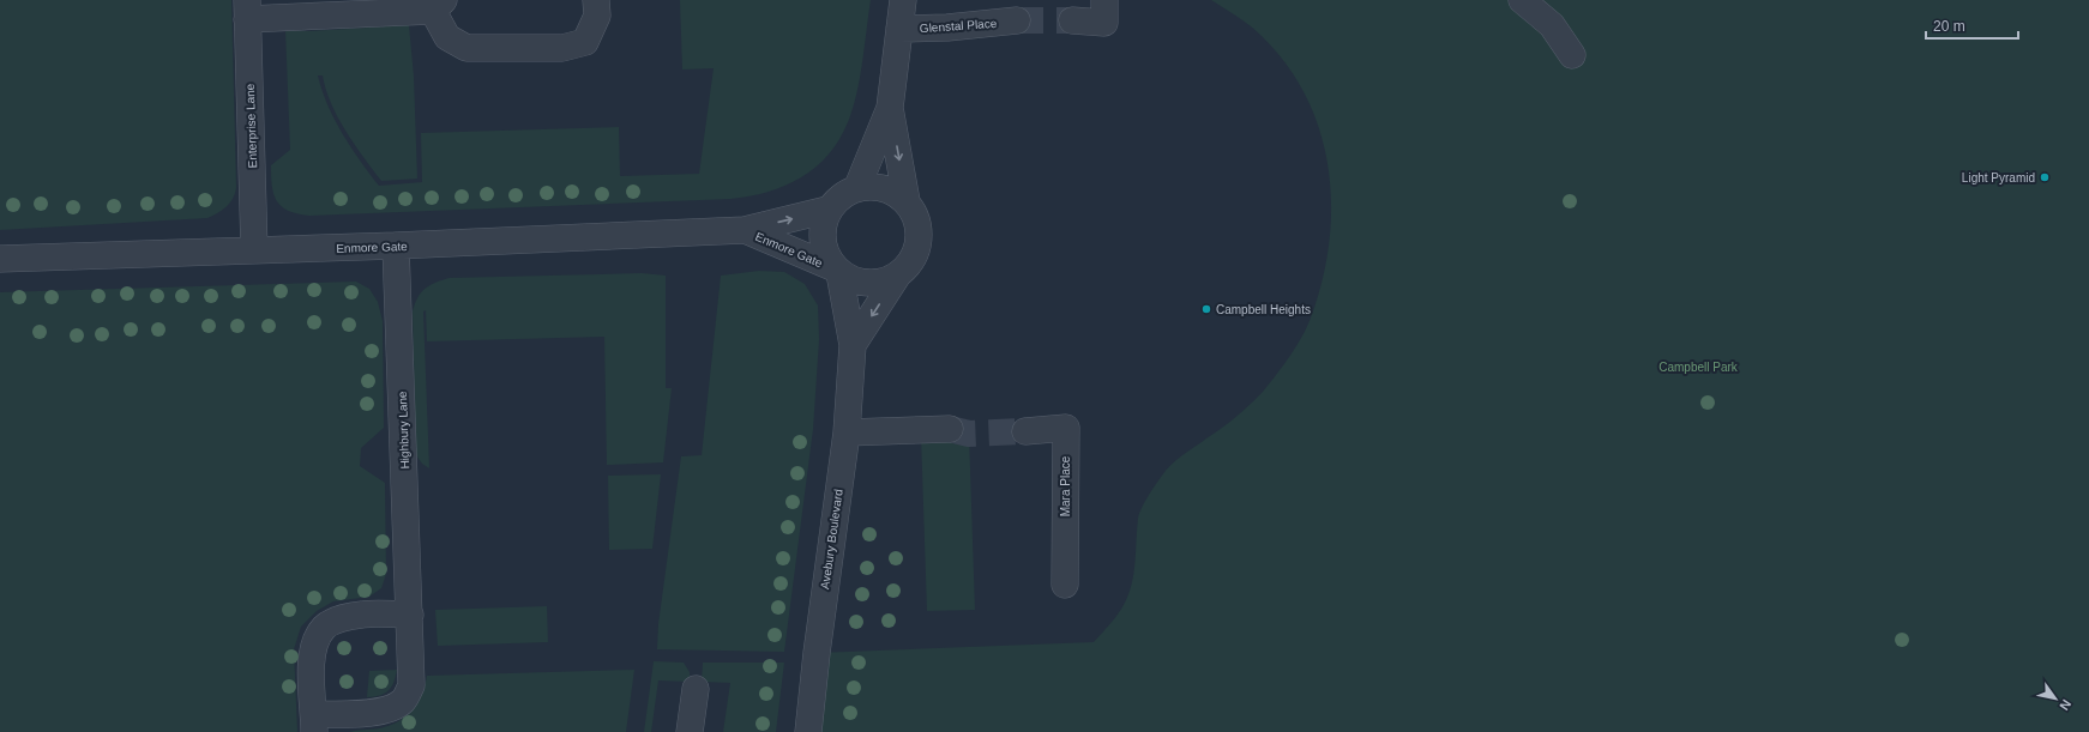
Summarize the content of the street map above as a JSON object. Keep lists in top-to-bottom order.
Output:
{
  "streets": {
    "street": [
      "Glenstal Place",
      "Enterprise Lane",
      "Enmore Gate",
      "Highbury Lane",
      "Mara Place",
      "Avebury Boulevard"
    ]
  },
  "crossings": [
    ["Enterprise Lane", "Enmore Gate"],
    ["Enmore Gate", "Highbury Lane"],
    ["Enmore Gate", "Avebury Boulevard"]
  ],
  "parks": ["Campbell Park"],
  "places": ["Light Pyramid", "Campbell Heights"],
  "scale_bar": "20 m",
  "north": "bottom right"
}
